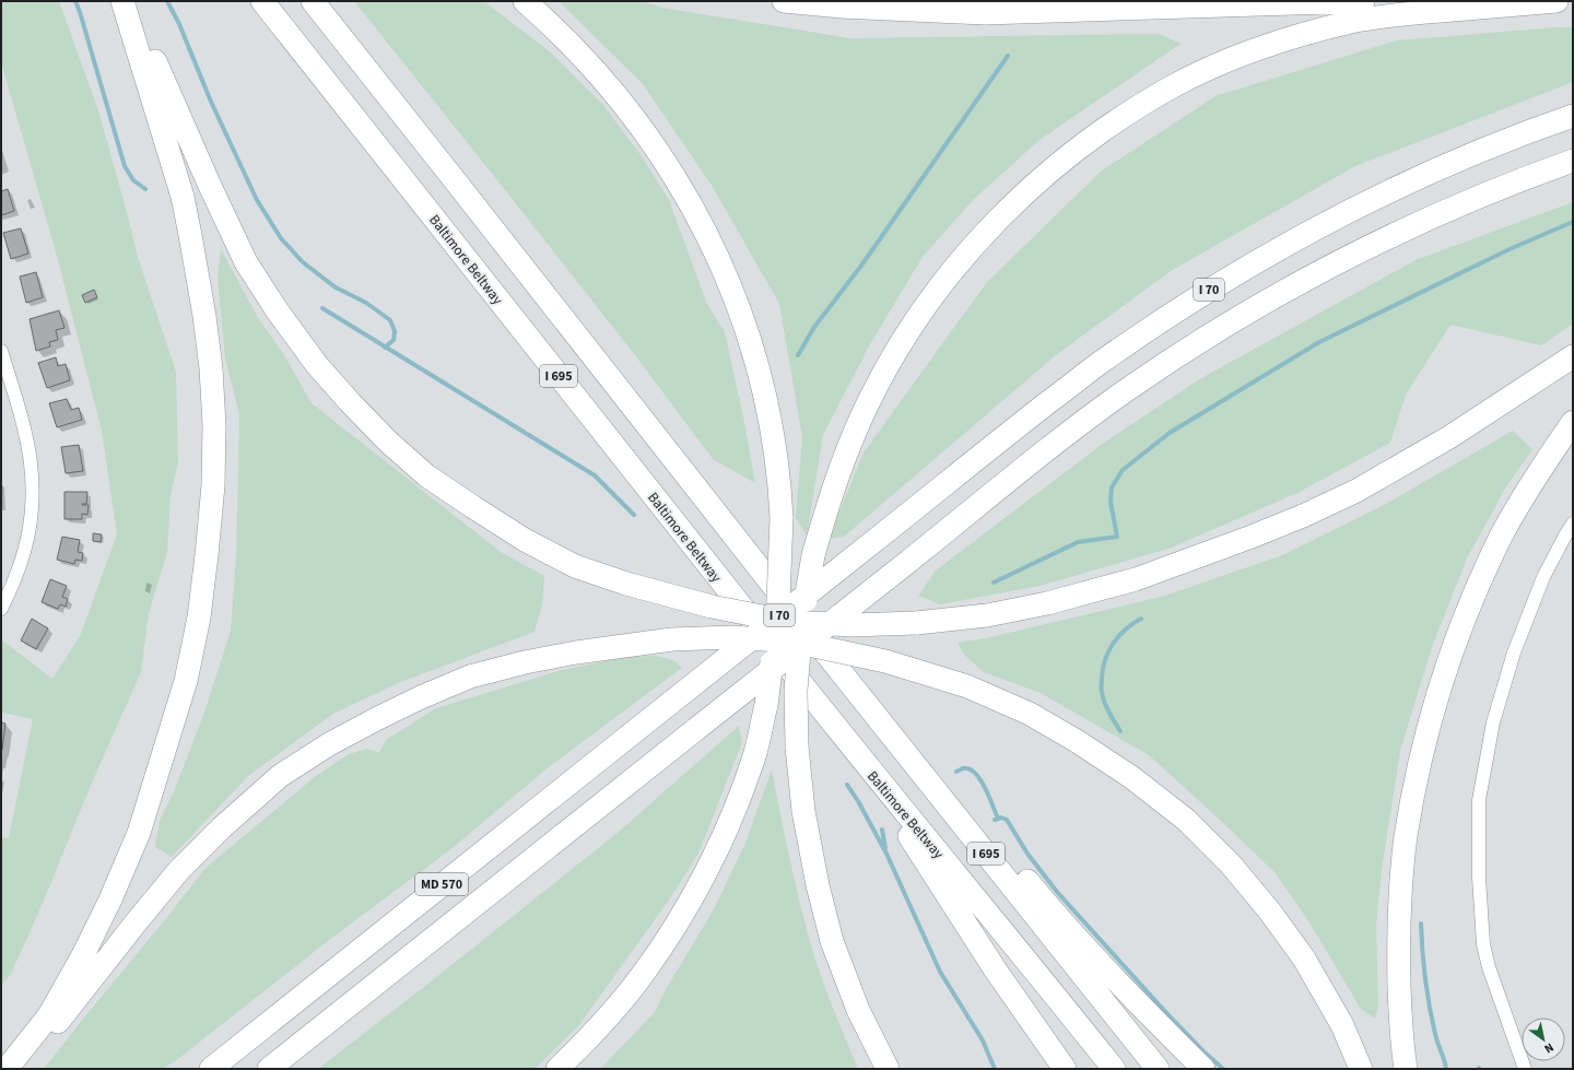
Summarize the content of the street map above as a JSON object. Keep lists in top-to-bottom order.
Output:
{
  "streets": {
    "highway": [
      "Baltimore Beltway",
      "I 70",
      "I 695",
      "MD 570"
    ]
  },
  "crossings": [
    ["I 70", "MD 570"]
  ],
  "north": "bottom right"
}
